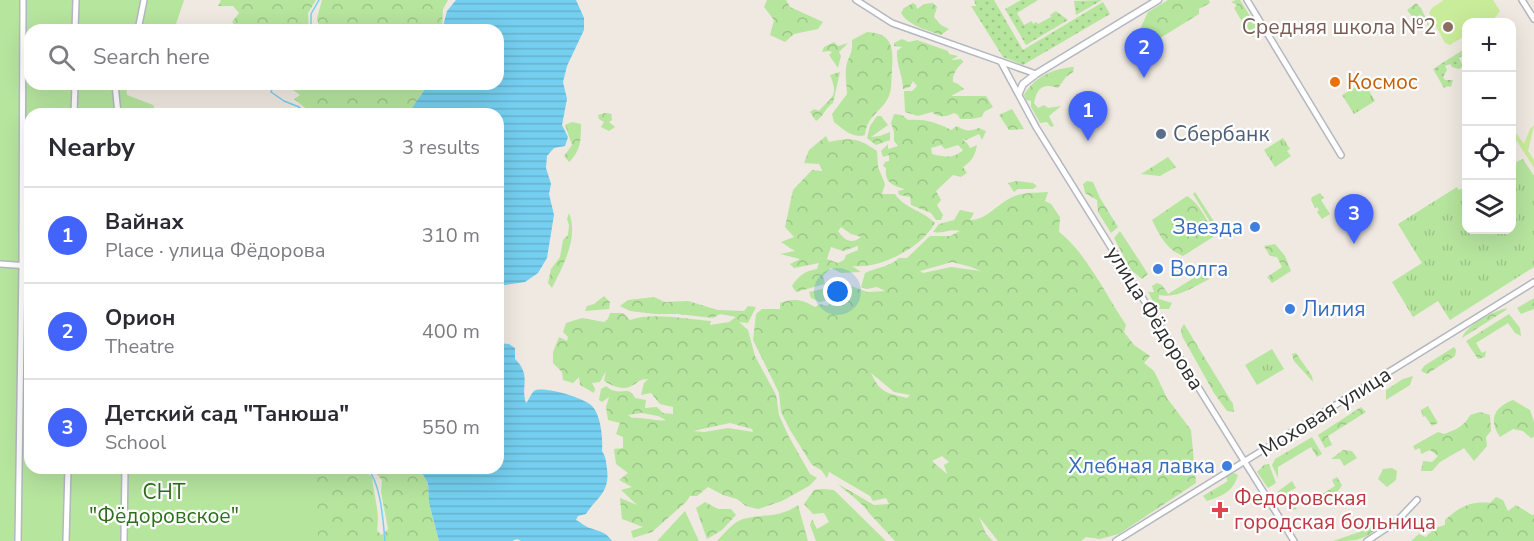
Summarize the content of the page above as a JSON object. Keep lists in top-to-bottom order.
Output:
{
  "streets": {
    "street": ["улица Фёдорова", "Моховая улица"]
  },
  "crossings": [
    ["улица Фёдорова", "Моховая улица"]
  ],
  "parks": ["СНТ \"Фёдоровское\""],
  "places": {
    "other": [
      "Средняя школа №2",
      "Космос",
      "Сбербанк",
      "Звезда",
      "Волга",
      "Лилия",
      "Хлебная лавка"
    ],
    "health": ["Федоровская городская больница"]
  },
  "page": {
    "map_buttons": ["+", "−"],
    "search": "Search here",
    "pins": ["2", "1", "3"],
    "heading": ["Nearby", "3 results"],
    "list": [
      {
        "mark": "1",
        "name": "Вайнах",
        "note": "Place · улица Фёдорова",
        "value": "310 m"
      },
      {
        "mark": "2",
        "name": "Орион",
        "note": "Theatre",
        "value": "400 m"
      },
      {
        "mark": "3",
        "name": "Детский сад \"Танюша\"",
        "note": "School",
        "value": "550 m"
      }
    ]
  }
}
